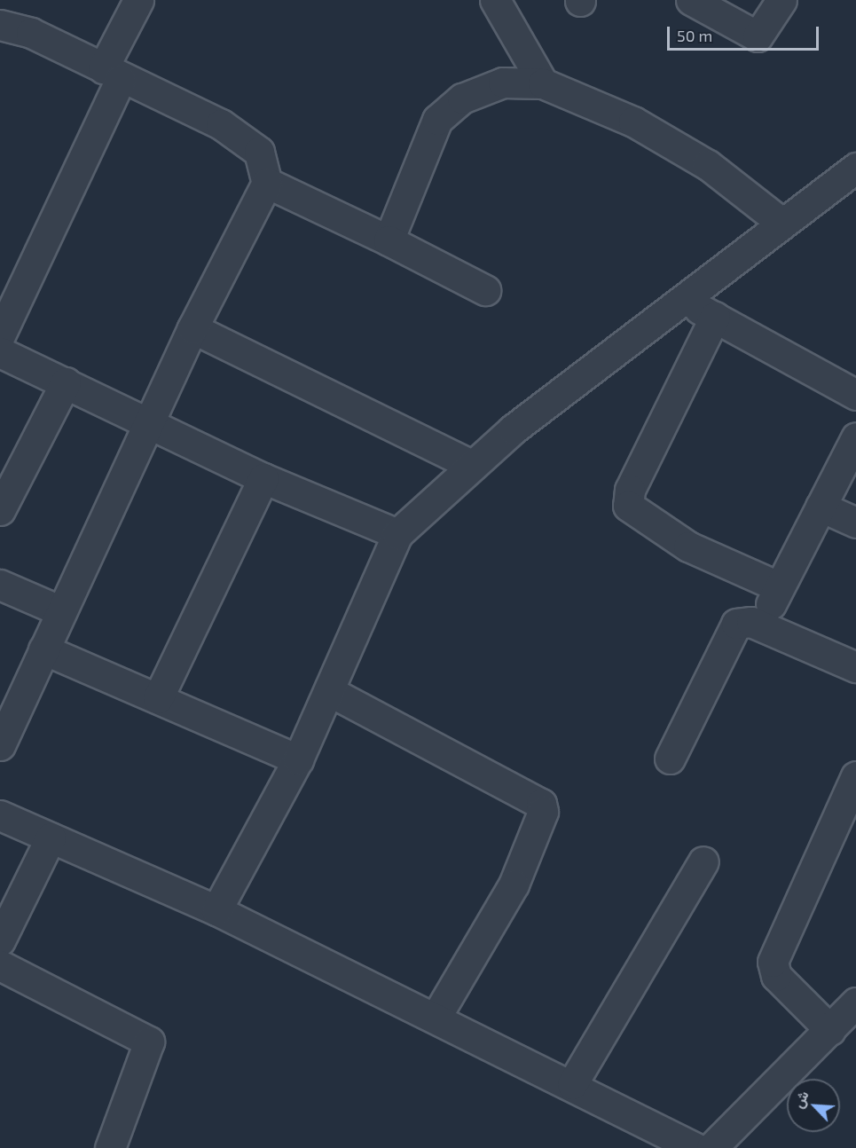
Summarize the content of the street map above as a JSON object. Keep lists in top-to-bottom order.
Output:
{
  "scale_bar": "50 m",
  "north": "top left"
}
